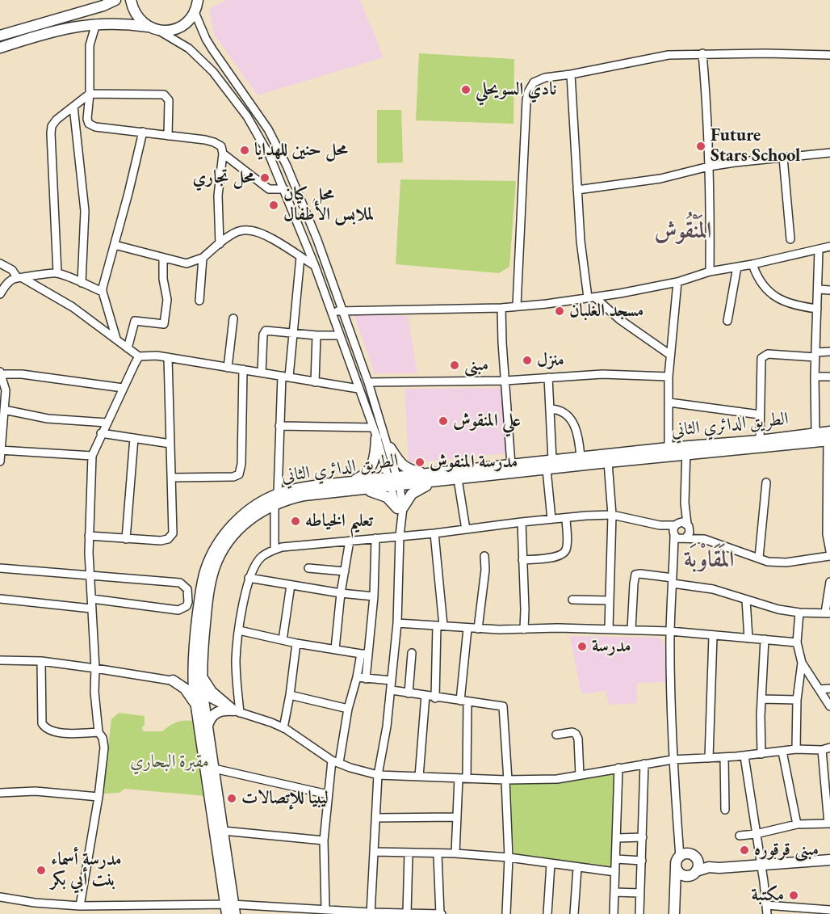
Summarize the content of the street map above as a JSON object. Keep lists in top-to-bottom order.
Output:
{
  "streets": {
    "main road": ["الطريق الدائري الثاني"]
  },
  "districts": ["المَنْقُوش", "المَقَاوْبَة"],
  "parks": ["مقبرة البحاري"],
  "places": [
    "نادي السويحلي",
    "Future Stars School",
    "محل حنين للهدايا",
    "محل تجاري",
    "محل كيان لملابس الأطفال",
    "مسجد الغلبان",
    "منزل",
    "مبنى",
    "علي المنقوش",
    "مدرسة المنقوش",
    "تعليم الخياطه",
    "مدرسة",
    "ليبيا للإتصالات",
    "مبنى قرقوره",
    "مدرسة أسماء بنت أبي بكر",
    "مكتبة"
  ]
}
